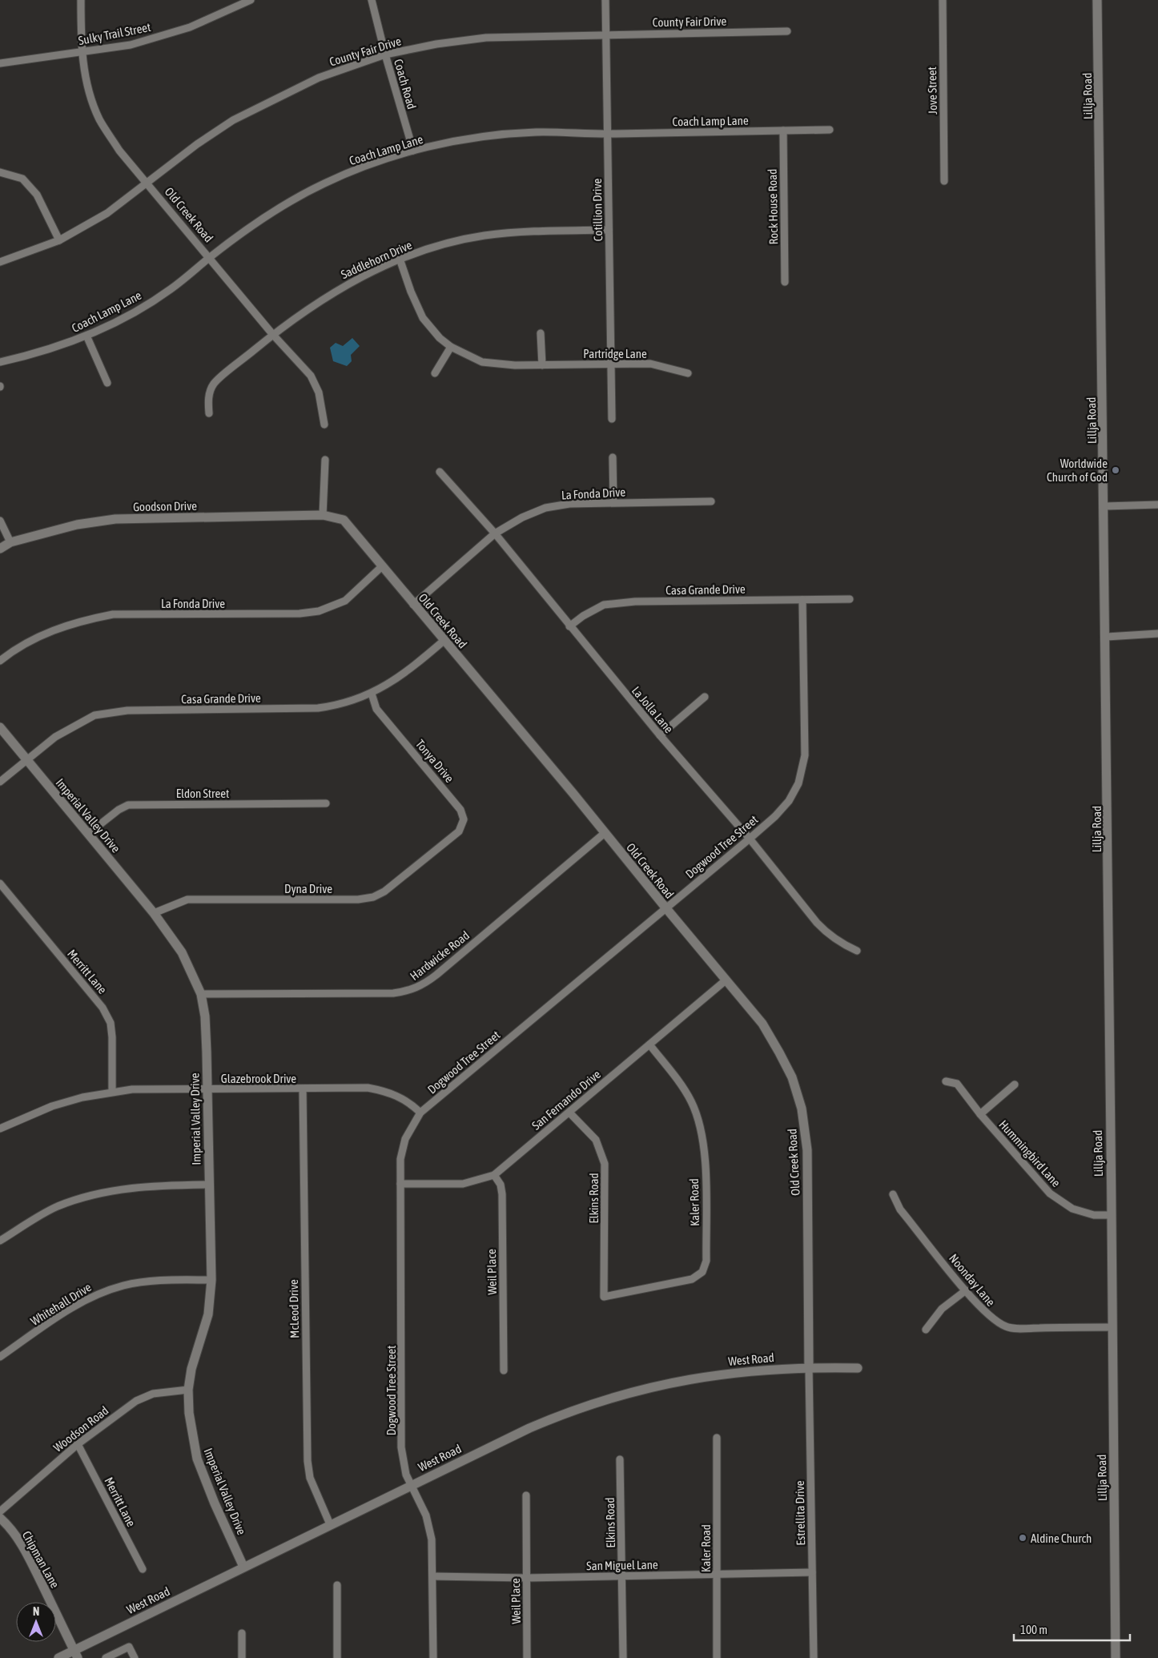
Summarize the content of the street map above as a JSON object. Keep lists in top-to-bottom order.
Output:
{
  "streets": {
    "street": [
      "County Fair Drive",
      "Sulky Trail Street",
      "Coach Road",
      "Jove Street",
      "Lillja Road",
      "Coach Lamp Lane",
      "Rock House Road",
      "Cotillion Drive",
      "Old Creek Road",
      "Saddlehorn Drive",
      "Partridge Lane",
      "La Fonda Drive",
      "Goodson Drive",
      "Casa Grande Drive",
      "La Jolla Lane",
      "Tonya Drive",
      "Eldon Street",
      "Imperial Valley Drive",
      "Dogwood Tree Street",
      "Dyna Drive",
      "Hardwicke Road",
      "Merritt Lane",
      "Glazebrook Drive",
      "San Fernando Drive",
      "Hummingbird Lane",
      "Elkins Road",
      "Kaler Road",
      "Weil Place",
      "Noonday Lane",
      "Whitehall Drive",
      "McLeod Drive",
      "West Road",
      "Woodson Road",
      "Estrellita Drive",
      "Chipman Lane",
      "San Miguel Lane"
    ]
  },
  "crossings": [
    ["County Fair Drive", "Coach Road"],
    ["County Fair Drive", "Cotillion Drive"],
    ["County Fair Drive", "Old Creek Road"],
    ["Sulky Trail Street", "Old Creek Road"],
    ["Coach Road", "Coach Lamp Lane"],
    ["Lillja Road", "Hummingbird Lane"],
    ["Lillja Road", "Noonday Lane"],
    ["Coach Lamp Lane", "Rock House Road"],
    ["Coach Lamp Lane", "Cotillion Drive"],
    ["Coach Lamp Lane", "Old Creek Road"],
    ["Cotillion Drive", "Saddlehorn Drive"],
    ["Cotillion Drive", "Partridge Lane"],
    ["Old Creek Road", "Saddlehorn Drive"],
    ["Old Creek Road", "La Fonda Drive"],
    ["Old Creek Road", "Goodson Drive"],
    ["Old Creek Road", "Casa Grande Drive"],
    ["Old Creek Road", "Dogwood Tree Street"],
    ["Old Creek Road", "Hardwicke Road"],
    ["Old Creek Road", "San Fernando Drive"],
    ["Old Creek Road", "West Road"],
    ["Old Creek Road", "Estrellita Drive"],
    ["Saddlehorn Drive", "Partridge Lane"],
    ["La Fonda Drive", "La Jolla Lane"],
    ["Casa Grande Drive", "La Jolla Lane"],
    ["Casa Grande Drive", "Tonya Drive"],
    ["Casa Grande Drive", "Imperial Valley Drive"],
    ["Casa Grande Drive", "Dogwood Tree Street"],
    ["La Jolla Lane", "Dogwood Tree Street"],
    ["Tonya Drive", "Dyna Drive"],
    ["Eldon Street", "Imperial Valley Drive"],
    ["Imperial Valley Drive", "Dyna Drive"],
    ["Imperial Valley Drive", "Hardwicke Road"],
    ["Imperial Valley Drive", "Glazebrook Drive"],
    ["Imperial Valley Drive", "Whitehall Drive"],
    ["Imperial Valley Drive", "West Road"],
    ["Imperial Valley Drive", "Woodson Road"],
    ["Dogwood Tree Street", "Glazebrook Drive"],
    ["Dogwood Tree Street", "San Fernando Drive"],
    ["Dogwood Tree Street", "West Road"],
    ["Dogwood Tree Street", "San Miguel Lane"],
    ["Merritt Lane", "Glazebrook Drive"],
    ["Merritt Lane", "Woodson Road"],
    ["Glazebrook Drive", "McLeod Drive"],
    ["San Fernando Drive", "Elkins Road"],
    ["San Fernando Drive", "Kaler Road"],
    ["San Fernando Drive", "Weil Place"],
    ["Elkins Road", "Kaler Road"],
    ["Elkins Road", "San Miguel Lane"],
    ["Kaler Road", "San Miguel Lane"],
    ["Weil Place", "San Miguel Lane"],
    ["McLeod Drive", "West Road"],
    ["West Road", "Estrellita Drive"],
    ["West Road", "Chipman Lane"],
    ["Estrellita Drive", "San Miguel Lane"]
  ],
  "places": ["Worldwide Church of God", "Aldine Church"],
  "scale_bar": "100 m",
  "north": "top"
}
